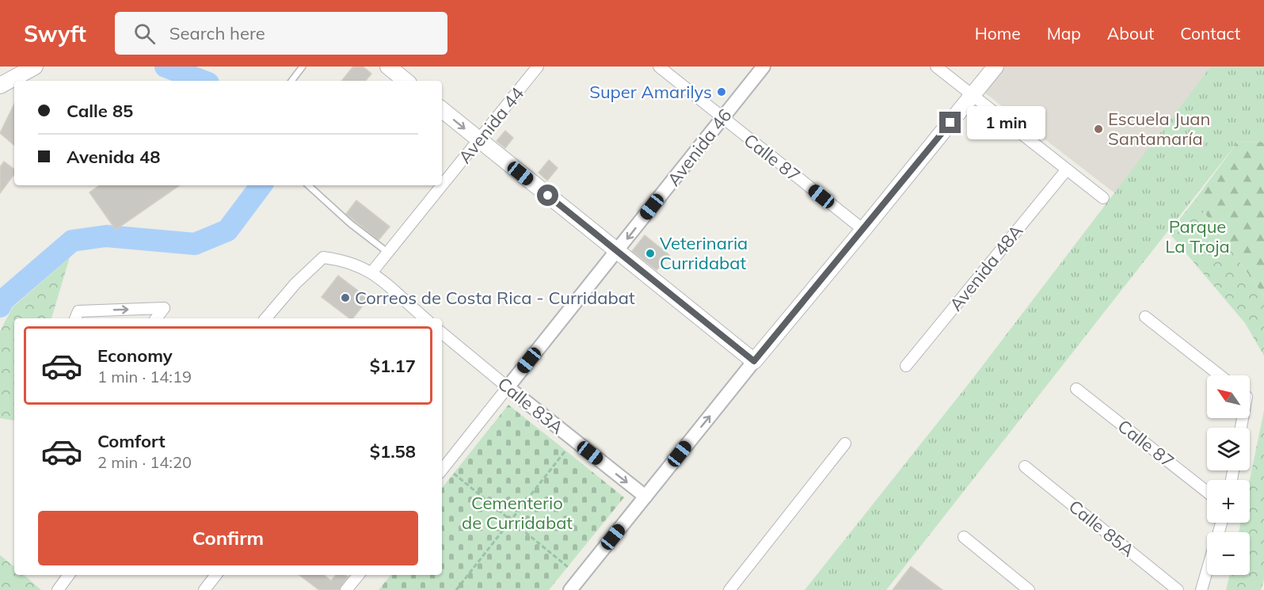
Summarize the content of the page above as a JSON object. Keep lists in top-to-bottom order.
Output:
{
  "streets": {
    "street": [
      "Avenida 44",
      "Avenida 46",
      "Calle 87",
      "Avenida 48A",
      "Calle 83A",
      "Calle 85A"
    ]
  },
  "crossings": [
    ["Avenida 46", "Calle 87"],
    ["Avenida 46", "Calle 83A"]
  ],
  "one_way": ["Calle 83A"],
  "parks": ["Parque La Troja", "Cementerio de Curridabat"],
  "places": [
    "Super Amarilys",
    "Escuela Juan Santamaría",
    "Veterinaria Curridabat",
    "Correos de Costa Rica - Curridabat"
  ],
  "north": "top left",
  "page": {
    "header": "Swyft",
    "search": "Search here",
    "nav": [
      "Home",
      "Map",
      "About",
      "Contact"
    ],
    "banner": ["Calle 85", "Avenida 48"],
    "bubble": "1 min",
    "list": [
      {
        "name": "Economy",
        "note": "1 min · 14:19",
        "value": "$1.17"
      },
      {
        "name": "Comfort",
        "note": "2 min · 14:20",
        "value": "$1.58"
      }
    ],
    "map_buttons": ["+", "−"],
    "buttons": "Confirm"
  }
}
